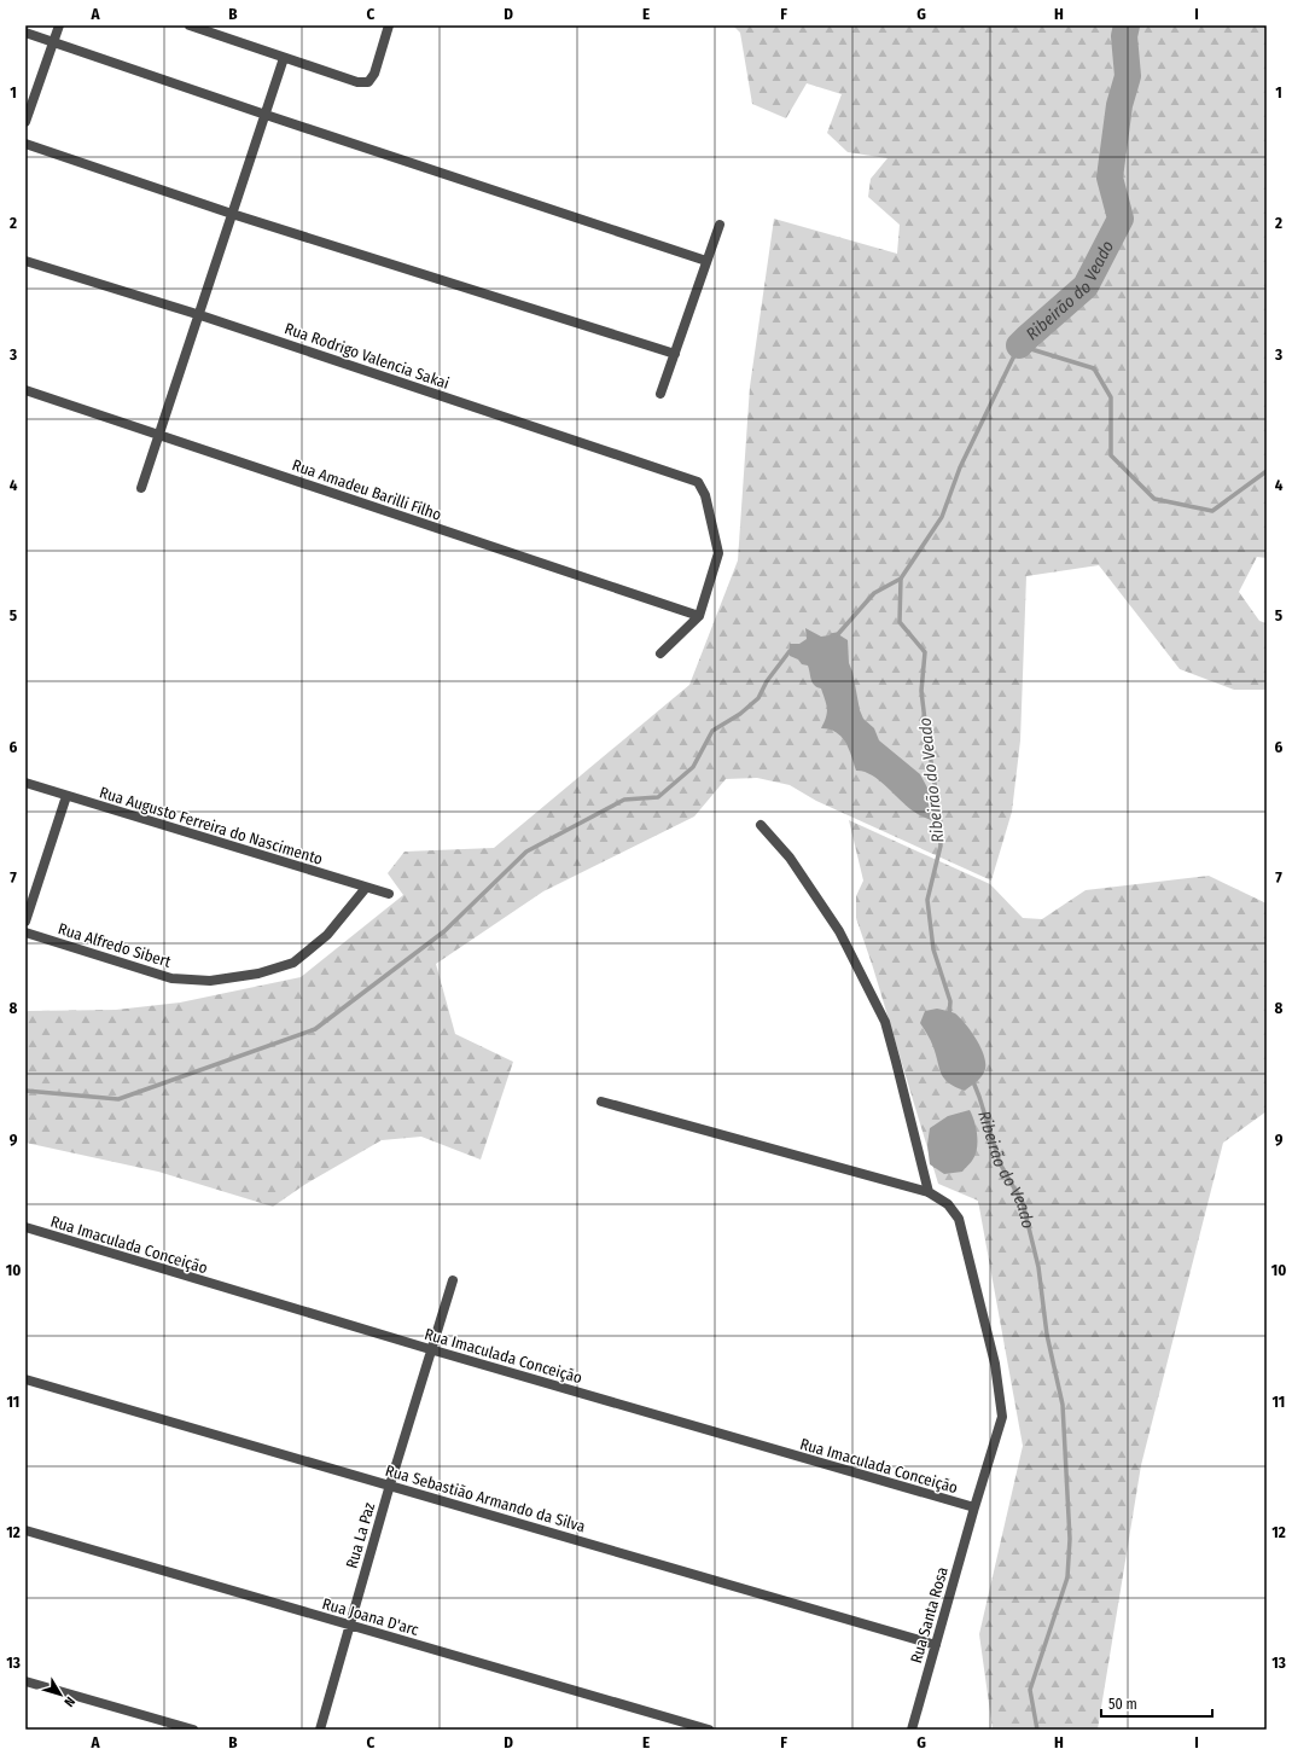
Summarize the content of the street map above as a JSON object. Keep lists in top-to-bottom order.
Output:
{
  "streets": {
    "street": [
      "Rua Rodrigo Valencia Sakai",
      "Rua Amadeu Barilli Filho",
      "Rua Augusto Ferreira do Nascimento",
      "Rua Alfredo Sibert",
      "Rua Imaculada Conceição",
      "Rua Sebastião Armando da Silva",
      "Rua La Paz",
      "Rua Santa Rosa",
      "Rua Joana D'arc"
    ]
  },
  "crossings": [
    ["Rua Rodrigo Valencia Sakai", "Rua Amadeu Barilli Filho"],
    ["Rua Augusto Ferreira do Nascimento", "Rua Alfredo Sibert"],
    ["Rua Imaculada Conceição", "Rua La Paz"],
    ["Rua Imaculada Conceição", "Rua Santa Rosa"],
    ["Rua Sebastião Armando da Silva", "Rua La Paz"],
    ["Rua Sebastião Armando da Silva", "Rua Santa Rosa"],
    ["Rua La Paz", "Rua Joana D'arc"]
  ],
  "water": ["Ribeirão do Veado"],
  "scale_bar": "50 m",
  "north": "bottom right",
  "grid": {
    "columns": [
      "A",
      "B",
      "C",
      "D",
      "E",
      "F",
      "G",
      "H",
      "I"
    ],
    "rows": [
      "1",
      "2",
      "3",
      "4",
      "5",
      "6",
      "7",
      "8",
      "9",
      "10",
      "11",
      "12",
      "13"
    ]
  }
}
